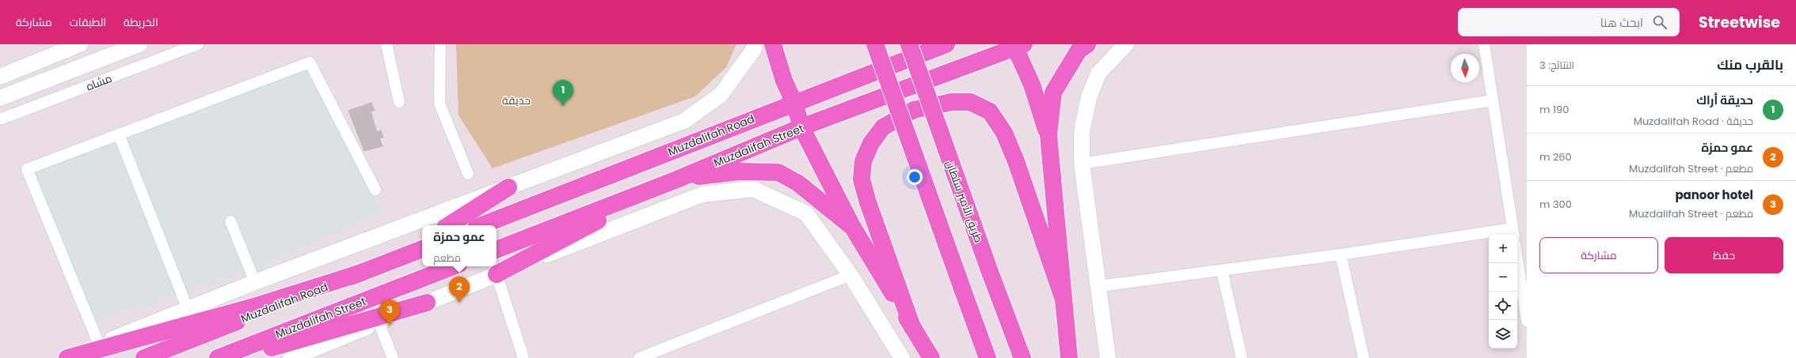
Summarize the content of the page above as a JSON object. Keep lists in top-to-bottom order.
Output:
{
  "streets": {
    "highway": ["Muzdalifah Road", "Muzdalifah Street", "طريق الأمير سلطان"],
    "street": ["مشاه"]
  },
  "parks": ["حديقة"],
  "north": "bottom",
  "page": {
    "header": "Streetwise",
    "search": "ابحث هنا",
    "nav": ["الخريطة", "الطبقات", "مشاركة"],
    "heading": ["بالقرب منك", "النتائج: 3"],
    "pins": ["1", "2", "3"],
    "list": [
      {
        "mark": "1",
        "name": "حديقة أراك",
        "note": "حديقة · Muzdalifah Road",
        "value": "190 m"
      },
      {
        "mark": "2",
        "name": "عمو حمزة",
        "note": "مطعم · Muzdalifah Street",
        "value": "260 m"
      },
      {
        "mark": "3",
        "name": "panoor hotel",
        "note": "مطعم · Muzdalifah Street",
        "value": "300 m"
      }
    ],
    "popup": ["عمو حمزة", "مطعم"],
    "buttons": ["حفظ", "مشاركة"],
    "map_buttons": ["+", "−"]
  }
}
